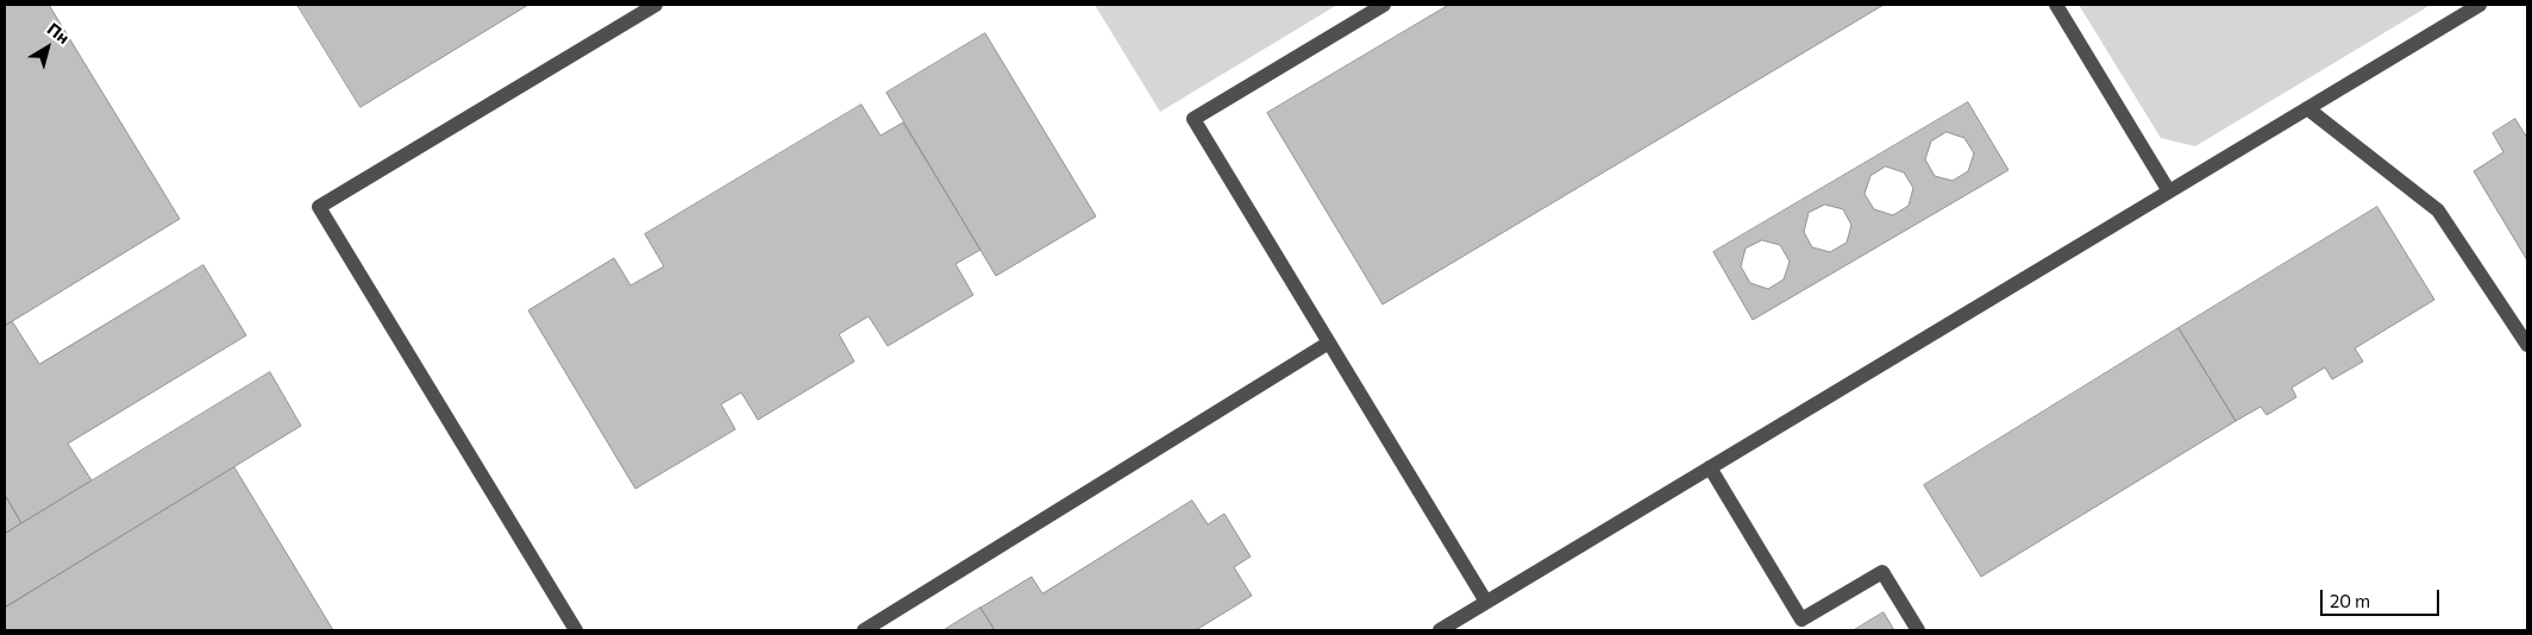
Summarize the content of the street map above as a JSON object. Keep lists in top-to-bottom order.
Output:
{
  "scale_bar": "20 m",
  "north": "top right"
}
